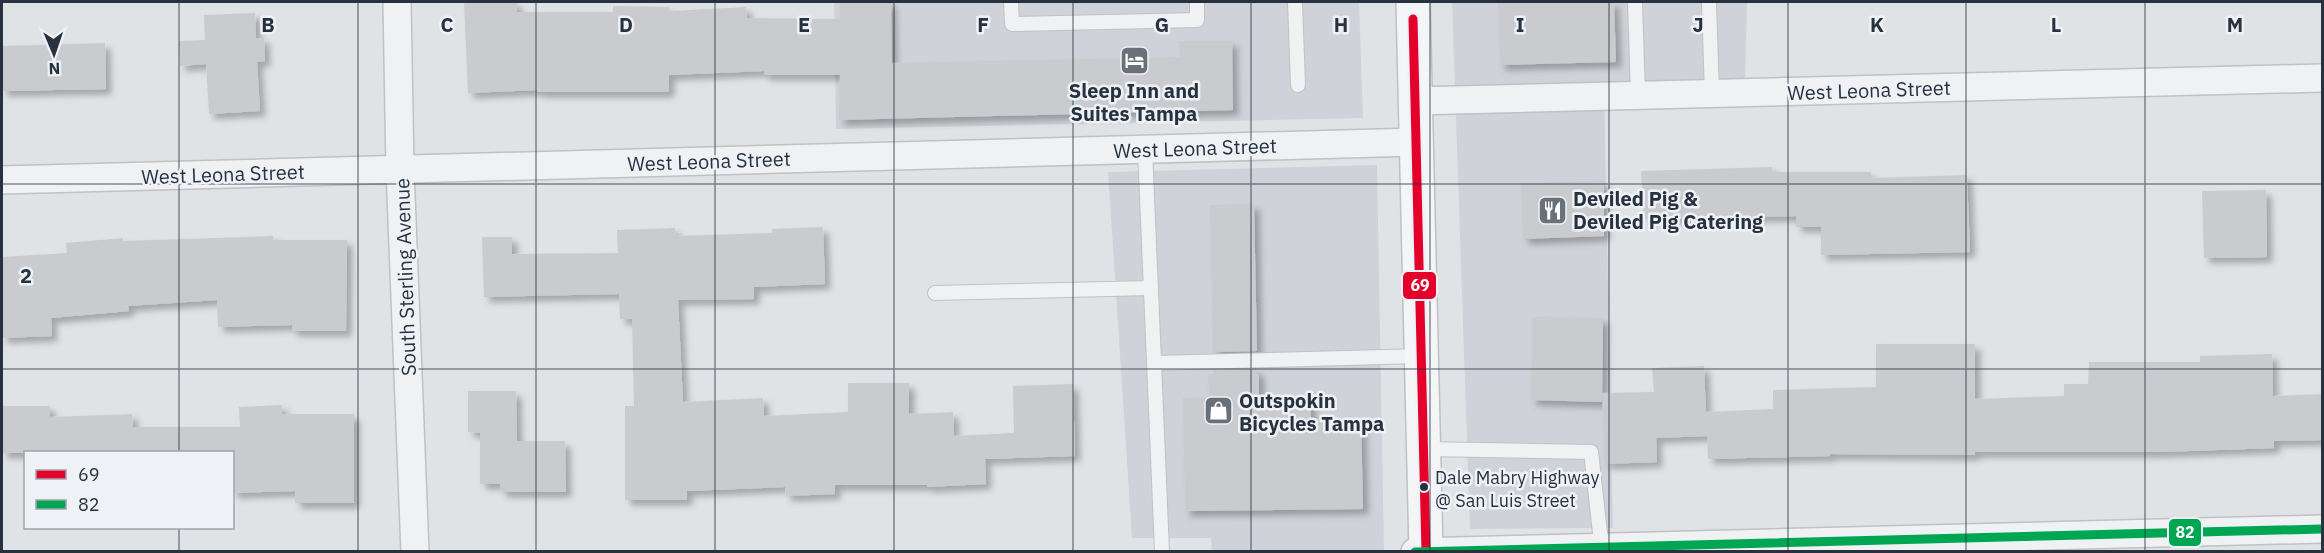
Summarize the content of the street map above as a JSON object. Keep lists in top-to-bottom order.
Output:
{
  "streets": {
    "street": ["West Leona Street", "South Sterling Avenue"]
  },
  "crossings": [
    ["West Leona Street", "South Sterling Avenue"]
  ],
  "places": {
    "hotel": ["Sleep Inn and Suites Tampa"],
    "restaurant": ["Deviled Pig & Deviled Pig Catering"],
    "shop": ["Outspokin Bicycles Tampa"],
    "other": ["Dale Mabry Highway @ San Luis Street"]
  },
  "lines": ["transit line 69", "transit line 82"],
  "legend": ["69", "82"],
  "north": "bottom",
  "grid": {
    "columns": [
      "B",
      "C",
      "D",
      "E",
      "F",
      "G",
      "H",
      "I",
      "J",
      "K",
      "L",
      "M"
    ],
    "rows": ["2"]
  }
}
